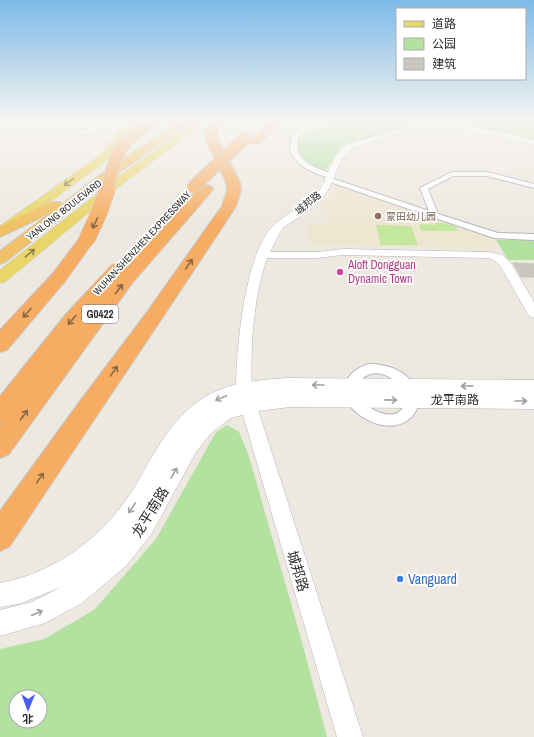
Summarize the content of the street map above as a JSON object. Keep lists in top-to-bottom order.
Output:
{
  "streets": {
    "highway": ["YANLONG BOULEVARD", "WUHAN-SHENZHEN EXPRESSWAY", "G0422"],
    "main road": ["龙平南路"],
    "street": ["城邦路"]
  },
  "crossings": [
    ["城邦路", "龙平南路"]
  ],
  "places": ["蒙田幼儿园", "Aloft Dongguan Dynamic Town", "Vanguard"],
  "legend": ["道路", "公园", "建筑"],
  "north": "bottom"
}
